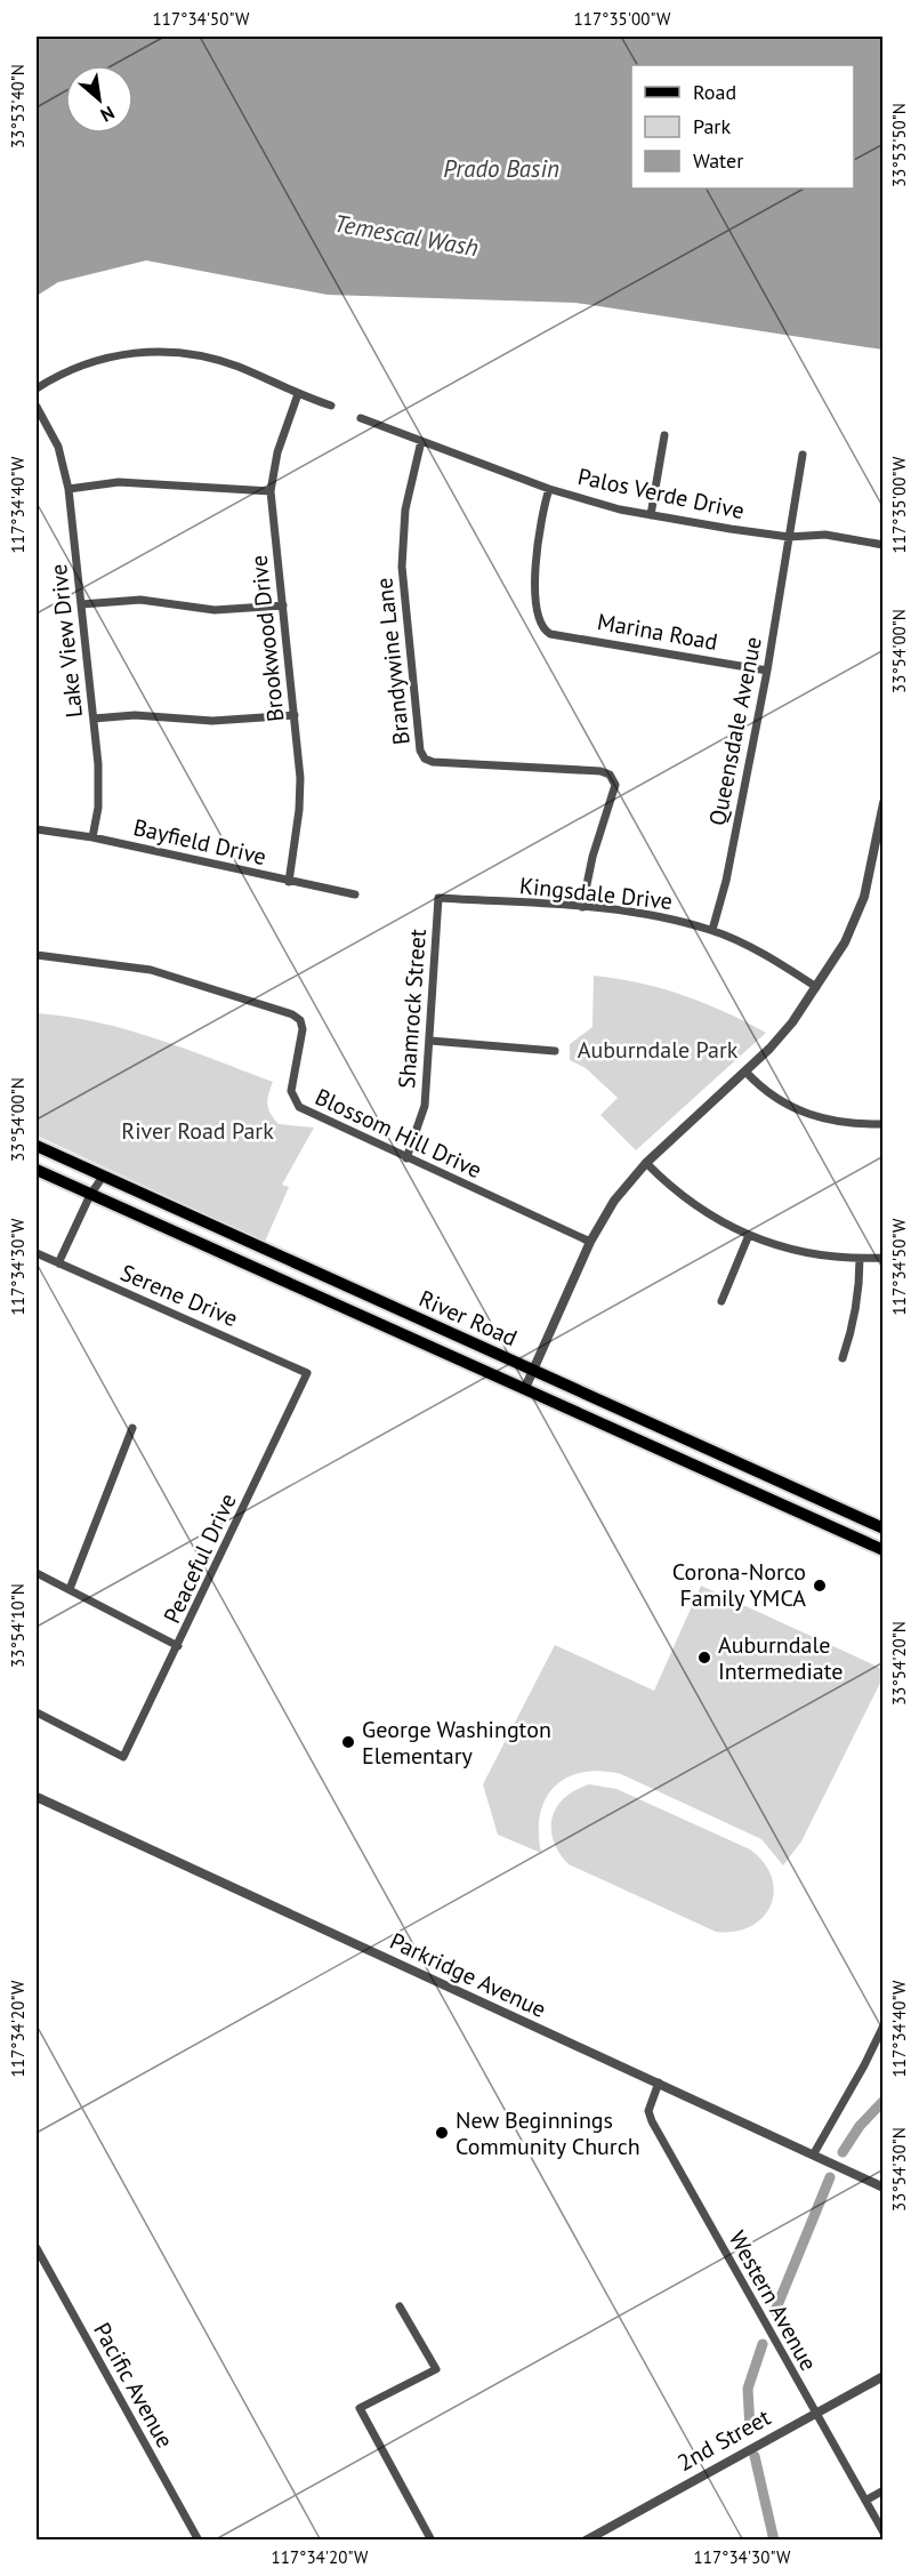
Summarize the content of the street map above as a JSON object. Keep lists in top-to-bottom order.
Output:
{
  "streets": {
    "main road": ["River Road"],
    "street": [
      "Palos Verde Drive",
      "Marina Road",
      "Brookwood Drive",
      "Lake View Drive",
      "Brandywine Lane",
      "Queensdale Avenue",
      "Bayfield Drive",
      "Kingsdale Drive",
      "Shamrock Street",
      "Blossom Hill Drive",
      "Serene Drive",
      "Peaceful Drive",
      "Parkridge Avenue",
      "Western Avenue",
      "Pacific Avenue",
      "2nd Street"
    ]
  },
  "crossings": [
    ["Palos Verde Drive", "Marina Road"],
    ["Palos Verde Drive", "Brandywine Lane"],
    ["Palos Verde Drive", "Queensdale Avenue"],
    ["Marina Road", "Queensdale Avenue"],
    ["Brookwood Drive", "Bayfield Drive"],
    ["Lake View Drive", "Bayfield Drive"],
    ["Brandywine Lane", "Kingsdale Drive"],
    ["Queensdale Avenue", "Kingsdale Drive"],
    ["Kingsdale Drive", "Shamrock Street"],
    ["Shamrock Street", "Blossom Hill Drive"],
    ["Serene Drive", "Peaceful Drive"],
    ["Parkridge Avenue", "Western Avenue"],
    ["Western Avenue", "2nd Street"]
  ],
  "water": ["Prado Basin", "Temescal Wash"],
  "parks": ["Auburndale Park", "River Road Park"],
  "places": [
    "Corona-Norco Family YMCA",
    "Auburndale Intermediate",
    "George Washington Elementary",
    "New Beginnings Community Church"
  ],
  "legend": ["Road", "Park", "Water"],
  "north": "bottom right",
  "coordinates": [
    "117°34'50\"W",
    "117°35'00\"W",
    "33°53'40\"N",
    "33°53'50\"N",
    "117°34'40\"W",
    "33°54'00\"N",
    "117°34'30\"W",
    "33°54'10\"N",
    "33°54'20\"N",
    "117°34'20\"W",
    "33°54'30\"N"
  ]
}
